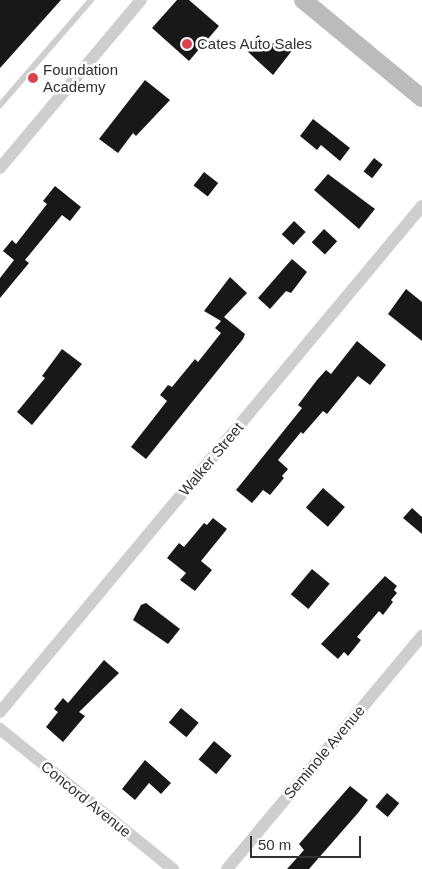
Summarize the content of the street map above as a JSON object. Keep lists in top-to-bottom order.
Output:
{
  "streets": {
    "street": ["Walker Street", "Seminole Avenue", "Concord Avenue"]
  },
  "places": ["Cates Auto Sales", "Foundation Academy"],
  "scale_bar": "50 m"
}
